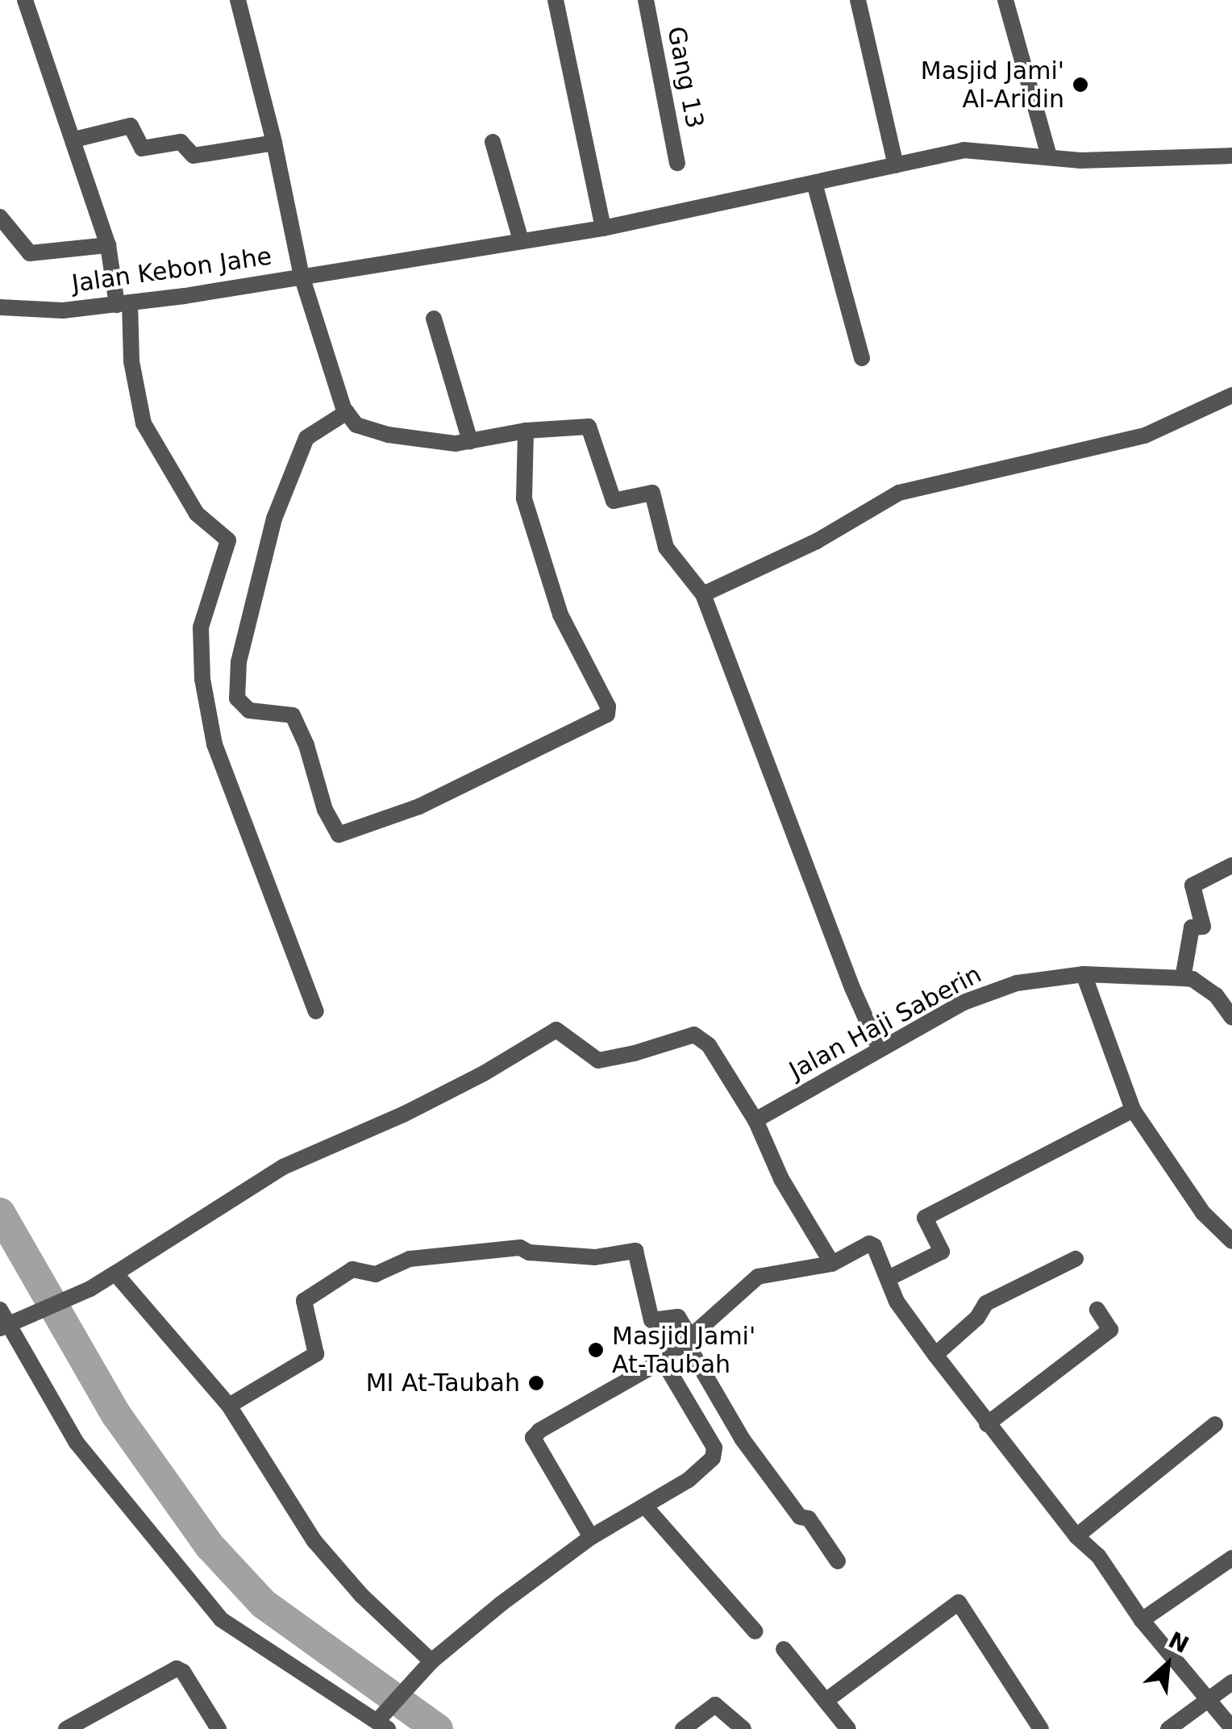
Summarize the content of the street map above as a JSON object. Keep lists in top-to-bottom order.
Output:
{
  "streets": {
    "street": ["Gang 13", "Jalan Kebon Jahe", "Jalan Haji Saberin"]
  },
  "places": ["Masjid Jami' Al-Aridin", "Masjid Jami' At-Taubah", "MI At-Taubah"],
  "north": "top right"
}
